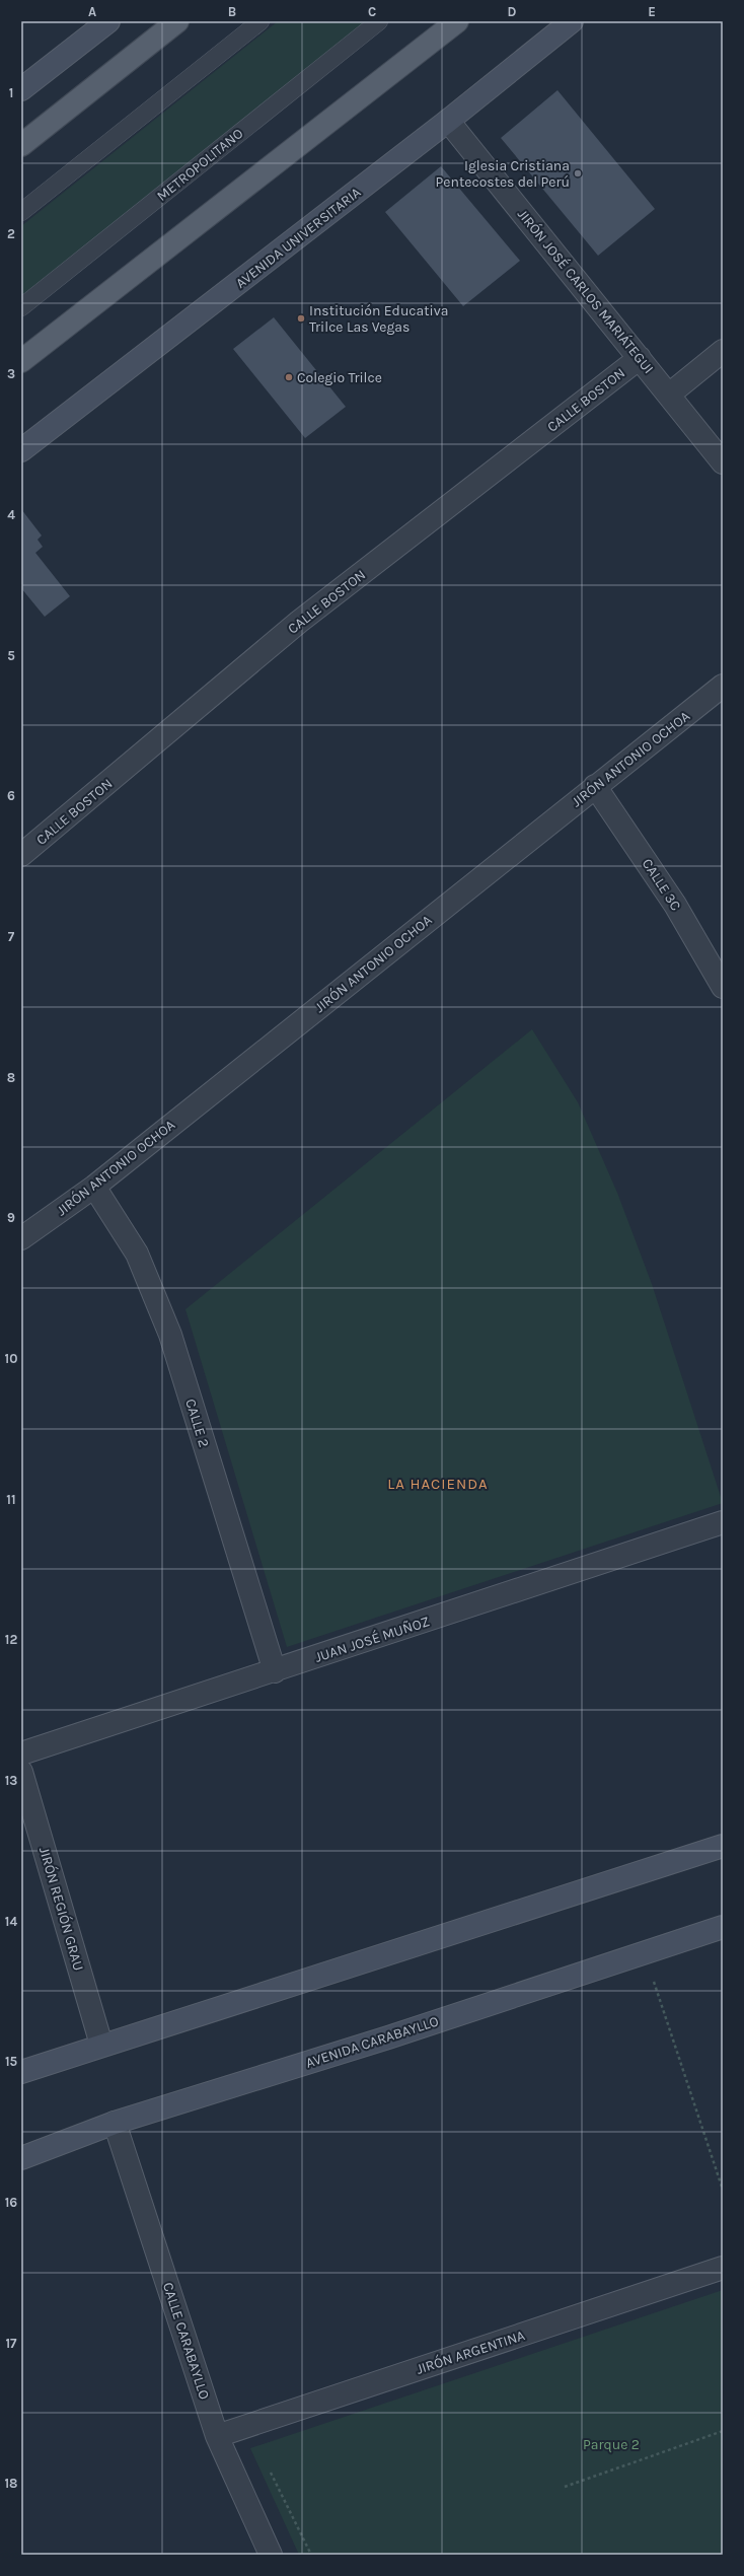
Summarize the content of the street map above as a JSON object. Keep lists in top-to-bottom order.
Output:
{
  "streets": {
    "main road": ["AVENIDA UNIVERSITARIA", "AVENIDA CARABAYLLO"],
    "street": [
      "JIRÓN JOSÉ CARLOS MARIÁTEGUI",
      "CALLE BOSTON",
      "JIRÓN ANTONIO OCHOA",
      "CALLE 3C",
      "CALLE 2",
      "JUAN JOSÉ MUÑOZ",
      "JIRÓN REGIÓN GRAU",
      "CALLE CARABAYLLO",
      "JIRÓN ARGENTINA"
    ],
    "lane": ["METROPOLITANO"]
  },
  "crossings": [
    ["AVENIDA UNIVERSITARIA", "JIRÓN JOSÉ CARLOS MARIÁTEGUI"],
    ["JIRÓN JOSÉ CARLOS MARIÁTEGUI", "CALLE BOSTON"],
    ["JIRÓN ANTONIO OCHOA", "CALLE 3C"],
    ["JIRÓN ANTONIO OCHOA", "CALLE 2"],
    ["CALLE 2", "JUAN JOSÉ MUÑOZ"],
    ["AVENIDA CARABAYLLO", "CALLE CARABAYLLO"],
    ["CALLE CARABAYLLO", "JIRÓN ARGENTINA"]
  ],
  "districts": ["LA HACIENDA"],
  "parks": ["Parque 2"],
  "places": ["Iglesia Cristiana Pentecostes del Perú", "Institución Educativa Trilce Las Vegas", "Colegio Trilce"],
  "grid": {
    "columns": [
      "A",
      "B",
      "C",
      "D",
      "E"
    ],
    "rows": [
      "1",
      "2",
      "3",
      "4",
      "5",
      "6",
      "7",
      "8",
      "9",
      "10",
      "11",
      "12",
      "13",
      "14",
      "15",
      "16",
      "17",
      "18"
    ]
  }
}
